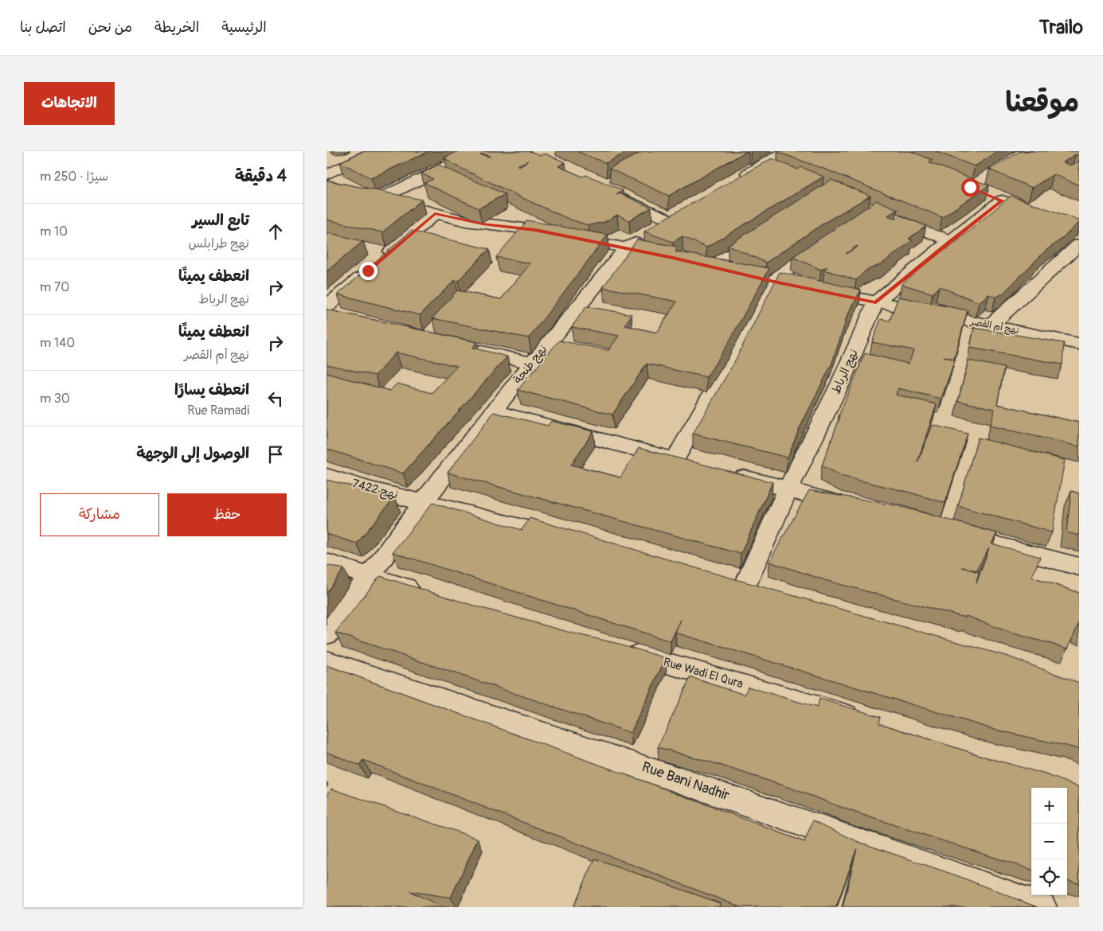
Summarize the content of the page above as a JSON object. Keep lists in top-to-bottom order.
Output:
{
  "streets": {
    "street": [
      "نهج أم القصر",
      "نهج طنجة",
      "نهج الرباط",
      "نهج 7422",
      "Rue Wadi El Qura",
      "Rue Bani Nadhir"
    ]
  },
  "crossings": [
    ["نهج أم القصر", "نهج الرباط"],
    ["نهج طنجة", "نهج 7422"]
  ],
  "page": {
    "header": "Trailo",
    "nav": [
      "الرئيسية",
      "الخريطة",
      "من نحن",
      "اتصل بنا"
    ],
    "title": "موقعنا",
    "buttons": [
      "الاتجاهات",
      ["حفظ", "مشاركة"]
    ],
    "heading": ["4 دقيقة", "سيرًا · 250 m"],
    "list": [
      ["تابع السير", "نهج طرابلس", "10 m"],
      ["انعطف يمينًا", "نهج الرباط", "70 m"],
      ["انعطف يمينًا", "نهج أم القصر", "140 m"],
      ["انعطف يسارًا", "Rue Ramadi", "30 m"],
      "الوصول إلى الوجهة"
    ],
    "map_buttons": ["+", "−"]
  }
}
